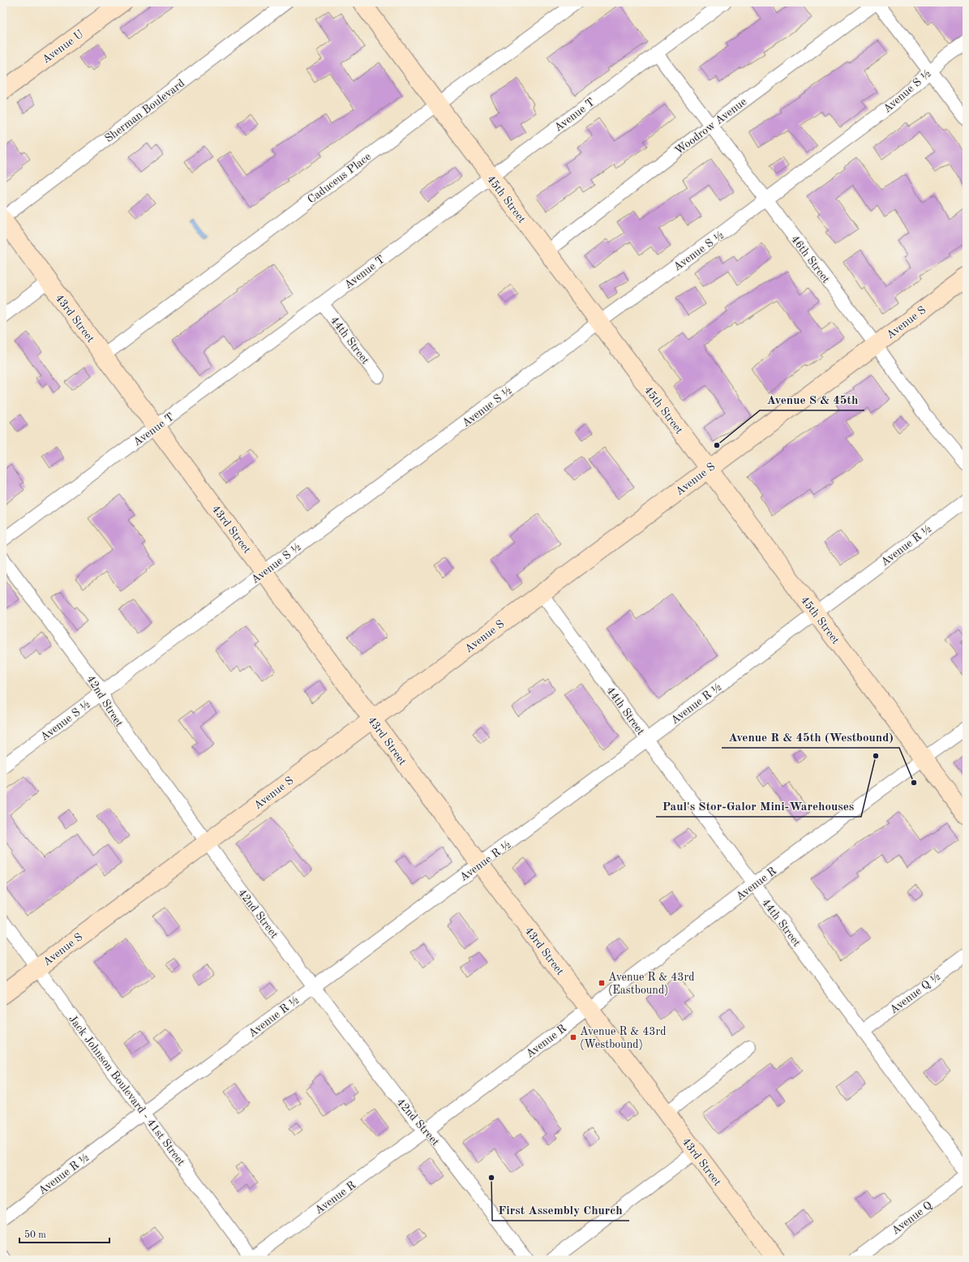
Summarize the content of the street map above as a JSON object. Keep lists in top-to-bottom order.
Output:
{
  "streets": {
    "main road": [
      "Avenue U",
      "45th Street",
      "43rd Street",
      "Avenue S"
    ],
    "street": [
      "Avenue S ½",
      "Sherman Boulevard",
      "Avenue T",
      "Woodrow Avenue",
      "Caduceus Place",
      "46th Street",
      "44th Street",
      "Avenue R ½",
      "42nd Street",
      "Avenue R",
      "Avenue Q ½",
      "Jack Johnson Boulevard - 41st Street",
      "Avenue Q"
    ]
  },
  "crossings": [
    ["Avenue S ½", "45th Street"],
    ["Avenue S ½", "46th Street"],
    ["Avenue S ½", "43rd Street"],
    ["Avenue S ½", "42nd Street"],
    ["Sherman Boulevard", "43rd Street"],
    ["Avenue T", "45th Street"],
    ["Avenue T", "46th Street"],
    ["Avenue T", "43rd Street"],
    ["Avenue T", "44th Street"],
    ["Woodrow Avenue", "45th Street"],
    ["Woodrow Avenue", "46th Street"],
    ["Caduceus Place", "45th Street"],
    ["Caduceus Place", "43rd Street"],
    ["45th Street", "Avenue S"],
    ["45th Street", "Avenue R ½"],
    ["45th Street", "Avenue R"],
    ["46th Street", "Avenue S"],
    ["43rd Street", "Avenue S"],
    ["43rd Street", "Avenue R ½"],
    ["43rd Street", "Avenue R"],
    ["Avenue S", "44th Street"],
    ["Avenue S", "42nd Street"],
    ["Avenue S", "Jack Johnson Boulevard - 41st Street"],
    ["44th Street", "Avenue R ½"],
    ["44th Street", "Avenue R"],
    ["44th Street", "Avenue Q ½"],
    ["Avenue R ½", "42nd Street"],
    ["Avenue R ½", "Jack Johnson Boulevard - 41st Street"],
    ["42nd Street", "Avenue R"],
    ["Avenue R", "Jack Johnson Boulevard - 41st Street"]
  ],
  "places": {
    "other": [
      "Avenue S & 45th",
      "Paul's Stor-Galor Mini-Warehouses",
      "Avenue R & 45th (Westbound)",
      "First Assembly Church"
    ],
    "transit": ["Avenue R & 43rd (Eastbound)", "Avenue R & 43rd (Westbound)"]
  },
  "scale_bar": "50 m"
}
